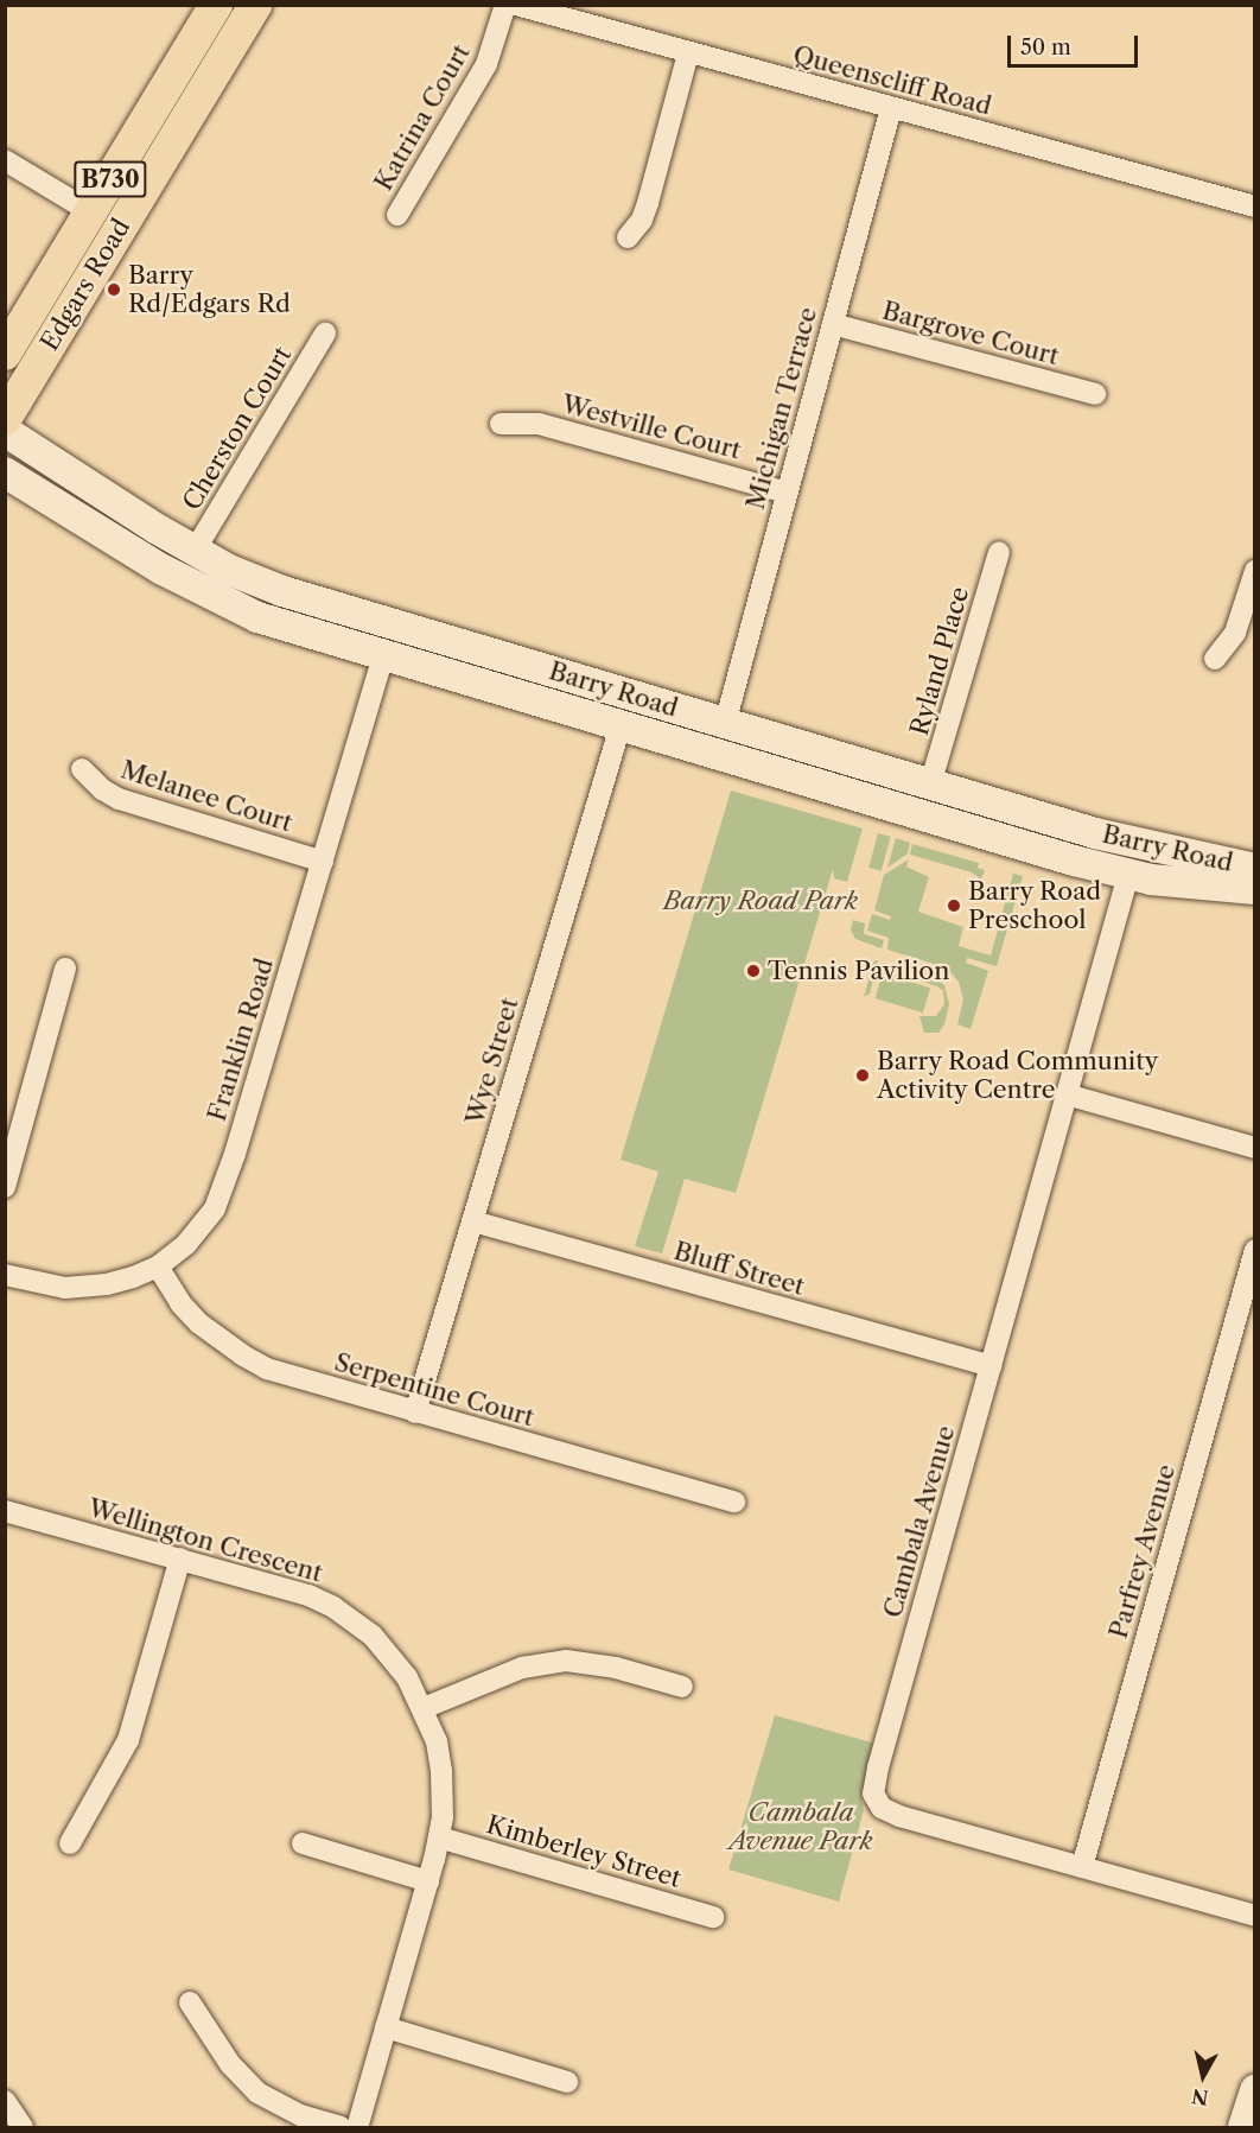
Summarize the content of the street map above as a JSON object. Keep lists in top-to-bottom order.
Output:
{
  "streets": {
    "main road": ["B730", "Edgars Road"],
    "street": [
      "Queenscliff Road",
      "Katrina Court",
      "Bargrove Court",
      "Michigan Terrace",
      "Westville Court",
      "Cherston Court",
      "Ryland Place",
      "Barry Road",
      "Melanee Court",
      "Franklin Road",
      "Wye Street",
      "Bluff Street",
      "Serpentine Court",
      "Cambala Avenue",
      "Wellington Crescent",
      "Parfrey Avenue",
      "Kimberley Street"
    ]
  },
  "crossings": [
    ["Queenscliff Road", "Michigan Terrace"],
    ["Bargrove Court", "Michigan Terrace"],
    ["Michigan Terrace", "Westville Court"],
    ["Michigan Terrace", "Barry Road"],
    ["Cherston Court", "Barry Road"],
    ["Ryland Place", "Barry Road"],
    ["Barry Road", "Franklin Road"],
    ["Barry Road", "Wye Street"],
    ["Barry Road", "Cambala Avenue"],
    ["Melanee Court", "Franklin Road"],
    ["Franklin Road", "Serpentine Court"],
    ["Wye Street", "Bluff Street"],
    ["Wye Street", "Serpentine Court"],
    ["Bluff Street", "Cambala Avenue"],
    ["Cambala Avenue", "Parfrey Avenue"],
    ["Wellington Crescent", "Kimberley Street"]
  ],
  "parks": ["Barry Road Park", "Cambala Avenue Park"],
  "places": [
    "Barry Rd/Edgars Rd",
    "Barry Road Preschool",
    "Tennis Pavilion",
    "Barry Road Community Activity Centre"
  ],
  "scale_bar": "50 m",
  "north": "bottom"
}
